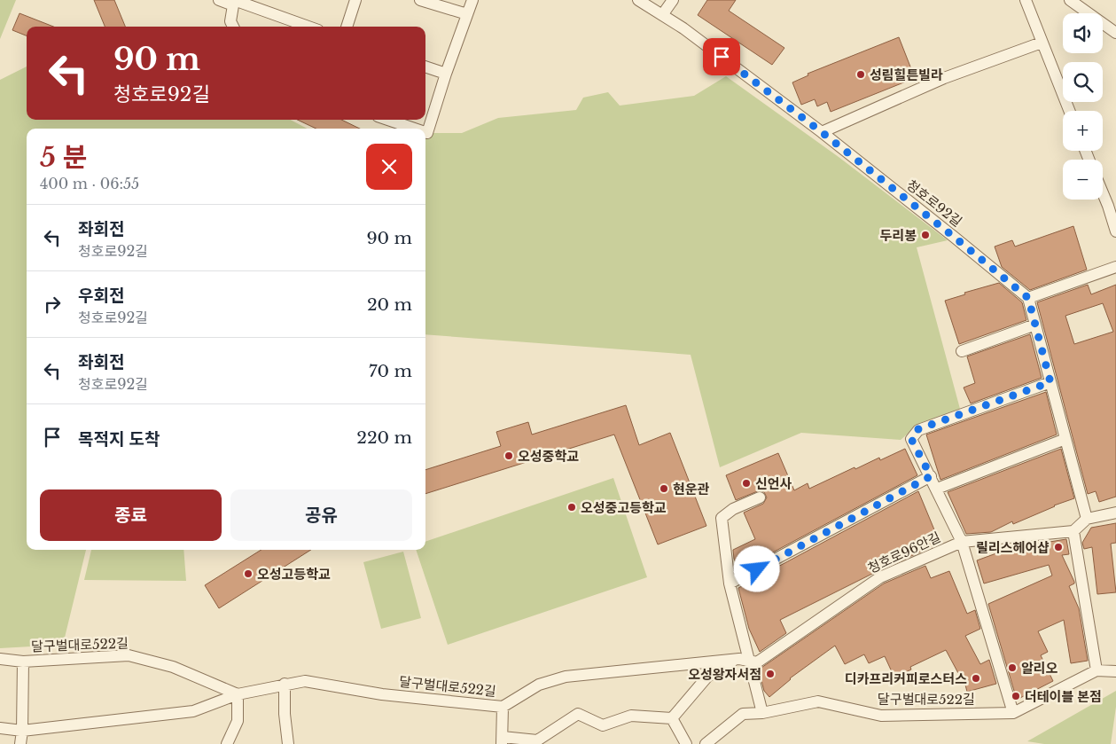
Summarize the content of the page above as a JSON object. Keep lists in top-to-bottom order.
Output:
{
  "streets": {
    "street": ["청호로92길", "청호로96안길", "달구벌대로522길"]
  },
  "crossings": [
    ["청호로96안길", "달구벌대로522길"]
  ],
  "places": [
    "성림힐튼빌라",
    "두리봉",
    "오성중학교",
    "신언사",
    "현운관",
    "오성중고등학교",
    "릴리스헤어샵",
    "오성고등학교",
    "알리오",
    "오성왕자서점",
    "디카프리커피로스터스",
    "더테이블 본점"
  ],
  "page": {
    "map_buttons": ["+", "−"],
    "turn": ["90 m", "청호로92길"],
    "heading": ["5 분", "400 m · 06:55"],
    "list": [
      {
        "name": "좌회전",
        "note": "청호로92길",
        "value": "90 m"
      },
      {
        "name": "우회전",
        "note": "청호로92길",
        "value": "20 m"
      },
      {
        "name": "좌회전",
        "note": "청호로92길",
        "value": "70 m"
      },
      {
        "name": "목적지 도착",
        "value": "220 m"
      }
    ],
    "buttons": ["종료", "공유"]
  }
}
